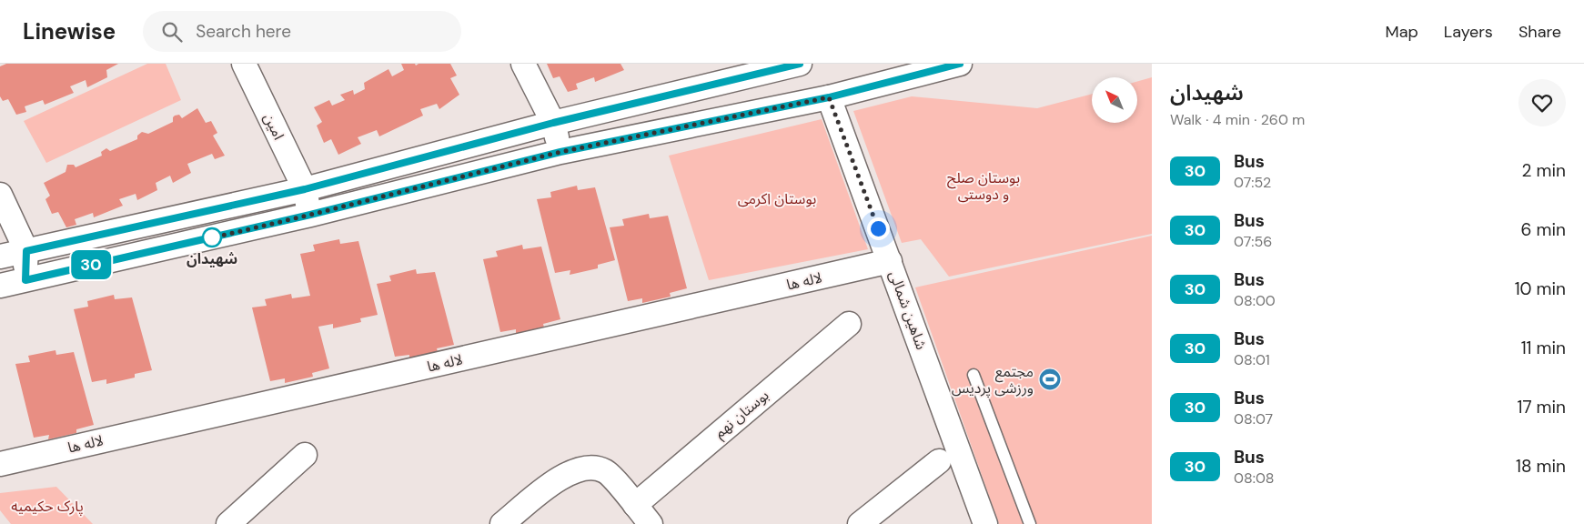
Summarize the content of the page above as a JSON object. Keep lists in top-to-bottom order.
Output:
{
  "streets": {
    "street": [
      "امین",
      "لاله ها",
      "شاهین شمالی",
      "بوستان نهم"
    ]
  },
  "crossings": [
    ["لاله ها", "شاهین شمالی"]
  ],
  "parks": ["بوستان صلح و دوستی", "بوستان اکرمی", "پارک حکیمیه"],
  "places": {
    "other": ["شهیدان"],
    "sports": ["مجتمع ورزشی پردیس"]
  },
  "lines": ["bus line 30"],
  "north": "top left",
  "page": {
    "header": "Linewise",
    "search": "Search here",
    "nav": ["Map", "Layers", "Share"],
    "on_map": "30",
    "heading": ["شهیدان", "Walk · 4 min · 260 m"],
    "list": [
      {
        "mark": "30",
        "name": "Bus",
        "note": "07:52",
        "value": "2 min"
      },
      {
        "mark": "30",
        "name": "Bus",
        "note": "07:56",
        "value": "6 min"
      },
      {
        "mark": "30",
        "name": "Bus",
        "note": "08:00",
        "value": "10 min"
      },
      {
        "mark": "30",
        "name": "Bus",
        "note": "08:01",
        "value": "11 min"
      },
      {
        "mark": "30",
        "name": "Bus",
        "note": "08:07",
        "value": "17 min"
      },
      {
        "mark": "30",
        "name": "Bus",
        "note": "08:08",
        "value": "18 min"
      }
    ]
  }
}
